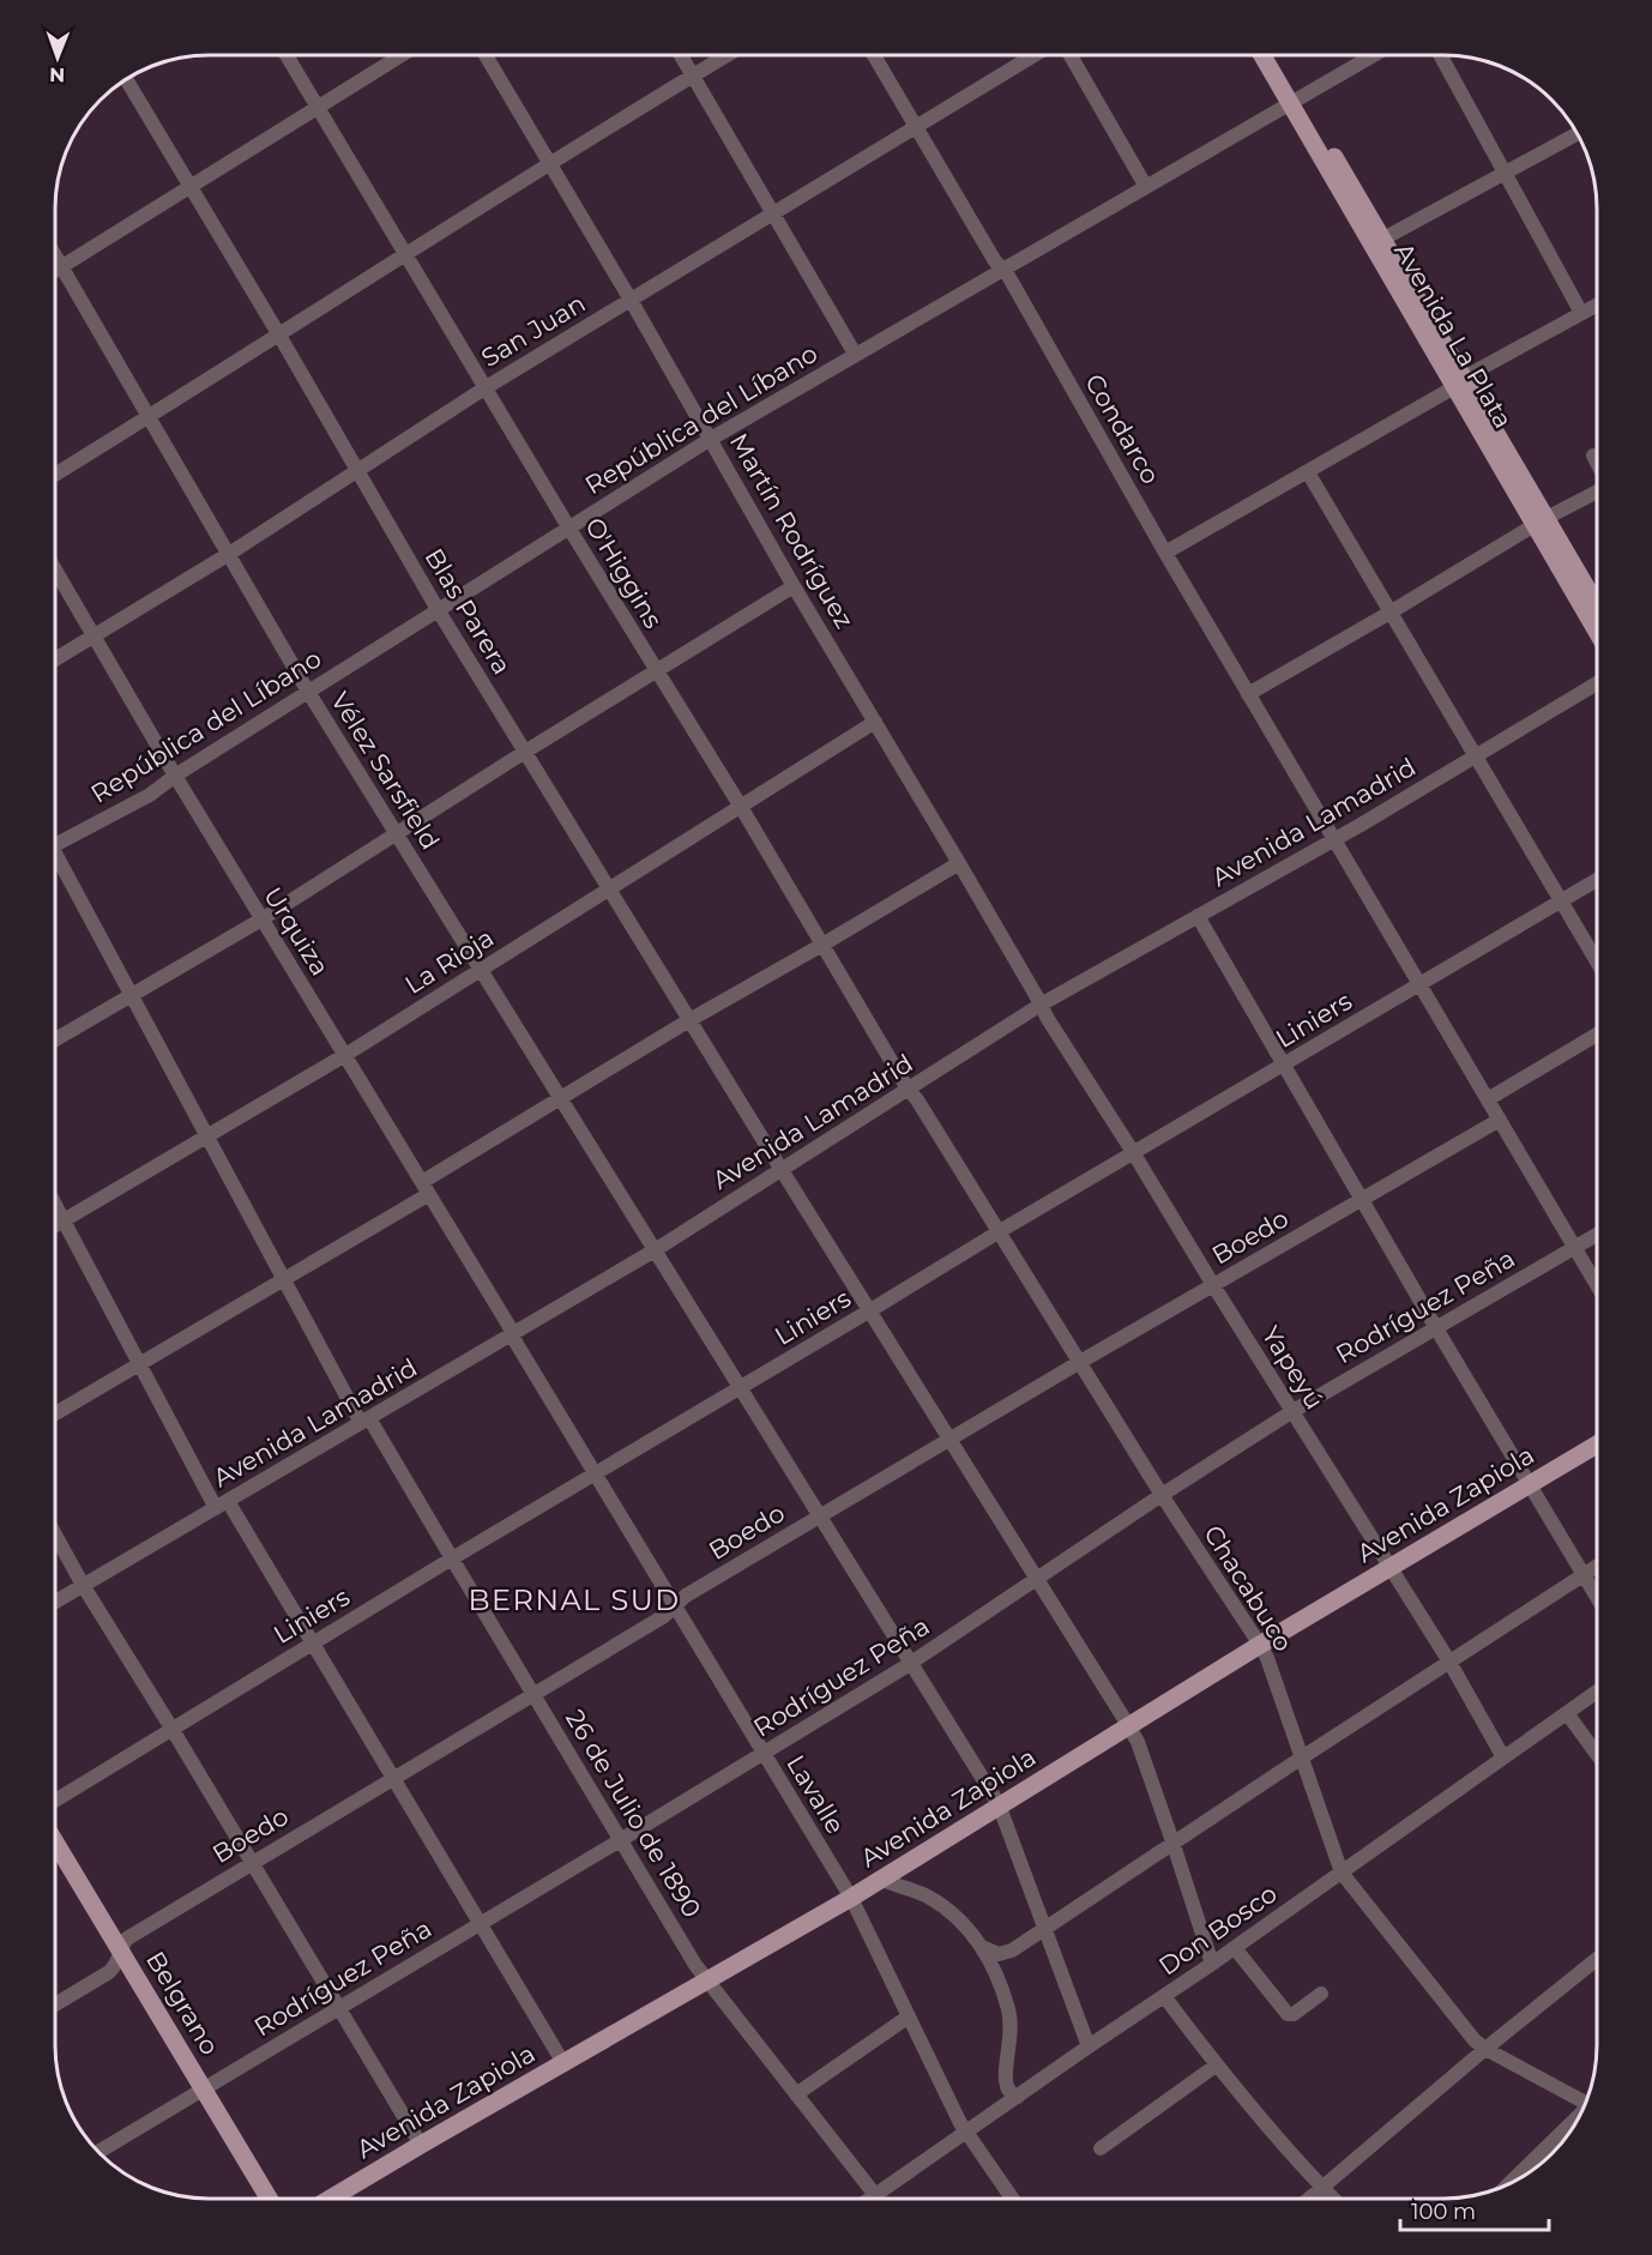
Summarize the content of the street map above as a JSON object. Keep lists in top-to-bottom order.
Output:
{
  "streets": {
    "main road": ["Avenida La Plata", "Avenida Zapiola", "Belgrano"],
    "street": [
      "San Juan",
      "República del Líbano",
      "Condarco",
      "Martín Rodríguez",
      "O'Higgins",
      "Blas Parera",
      "Vélez Sarsfield",
      "Avenida Lamadrid",
      "Urquiza",
      "La Rioja",
      "Liniers",
      "Boedo",
      "Rodríguez Peña",
      "Yapeyú",
      "Chacabuco",
      "Lavalle",
      "26 de Julio de 1890",
      "Don Bosco"
    ]
  },
  "crossings": [
    ["San Juan", "Condarco"],
    ["San Juan", "Martín Rodríguez"],
    ["San Juan", "O'Higgins"],
    ["San Juan", "Blas Parera"],
    ["San Juan", "Vélez Sarsfield"],
    ["San Juan", "Urquiza"],
    ["Avenida La Plata", "República del Líbano"],
    ["República del Líbano", "Condarco"],
    ["República del Líbano", "Martín Rodríguez"],
    ["República del Líbano", "O'Higgins"],
    ["República del Líbano", "Blas Parera"],
    ["República del Líbano", "Vélez Sarsfield"],
    ["República del Líbano", "Urquiza"],
    ["Condarco", "Avenida Lamadrid"],
    ["Condarco", "Liniers"],
    ["Condarco", "Boedo"],
    ["Condarco", "Rodríguez Peña"],
    ["Martín Rodríguez", "Avenida Lamadrid"],
    ["Martín Rodríguez", "La Rioja"],
    ["Martín Rodríguez", "Yapeyú"],
    ["O'Higgins", "Avenida Lamadrid"],
    ["O'Higgins", "La Rioja"],
    ["O'Higgins", "Chacabuco"],
    ["Blas Parera", "Avenida Lamadrid"],
    ["Blas Parera", "La Rioja"],
    ["Blas Parera", "Liniers"],
    ["Blas Parera", "Boedo"],
    ["Blas Parera", "Rodríguez Peña"],
    ["Blas Parera", "Avenida Zapiola"],
    ["Blas Parera", "Don Bosco"],
    ["Vélez Sarsfield", "Avenida Lamadrid"],
    ["Vélez Sarsfield", "La Rioja"],
    ["Vélez Sarsfield", "Liniers"],
    ["Vélez Sarsfield", "Boedo"],
    ["Vélez Sarsfield", "Rodríguez Peña"],
    ["Vélez Sarsfield", "Avenida Zapiola"],
    ["Vélez Sarsfield", "Don Bosco"],
    ["Avenida Lamadrid", "Urquiza"],
    ["Avenida Lamadrid", "Yapeyú"],
    ["Avenida Lamadrid", "Chacabuco"],
    ["Avenida Lamadrid", "Lavalle"],
    ["Avenida Lamadrid", "26 de Julio de 1890"],
    ["Urquiza", "La Rioja"],
    ["Urquiza", "Lavalle"],
    ["La Rioja", "26 de Julio de 1890"],
    ["Liniers", "Yapeyú"],
    ["Liniers", "Chacabuco"],
    ["Liniers", "Lavalle"],
    ["Liniers", "26 de Julio de 1890"],
    ["Boedo", "Yapeyú"],
    ["Boedo", "Chacabuco"],
    ["Boedo", "Lavalle"],
    ["Boedo", "26 de Julio de 1890"],
    ["Boedo", "Belgrano"],
    ["Rodríguez Peña", "Yapeyú"],
    ["Rodríguez Peña", "Chacabuco"],
    ["Rodríguez Peña", "Lavalle"],
    ["Rodríguez Peña", "26 de Julio de 1890"],
    ["Rodríguez Peña", "Belgrano"],
    ["Yapeyú", "Avenida Zapiola"],
    ["Yapeyú", "Don Bosco"],
    ["Avenida Zapiola", "Chacabuco"],
    ["Avenida Zapiola", "Lavalle"],
    ["Avenida Zapiola", "26 de Julio de 1890"],
    ["Chacabuco", "Don Bosco"],
    ["Lavalle", "Don Bosco"],
    ["26 de Julio de 1890", "Don Bosco"]
  ],
  "districts": ["BERNAL SUD"],
  "scale_bar": "100 m",
  "north": "bottom"
}
